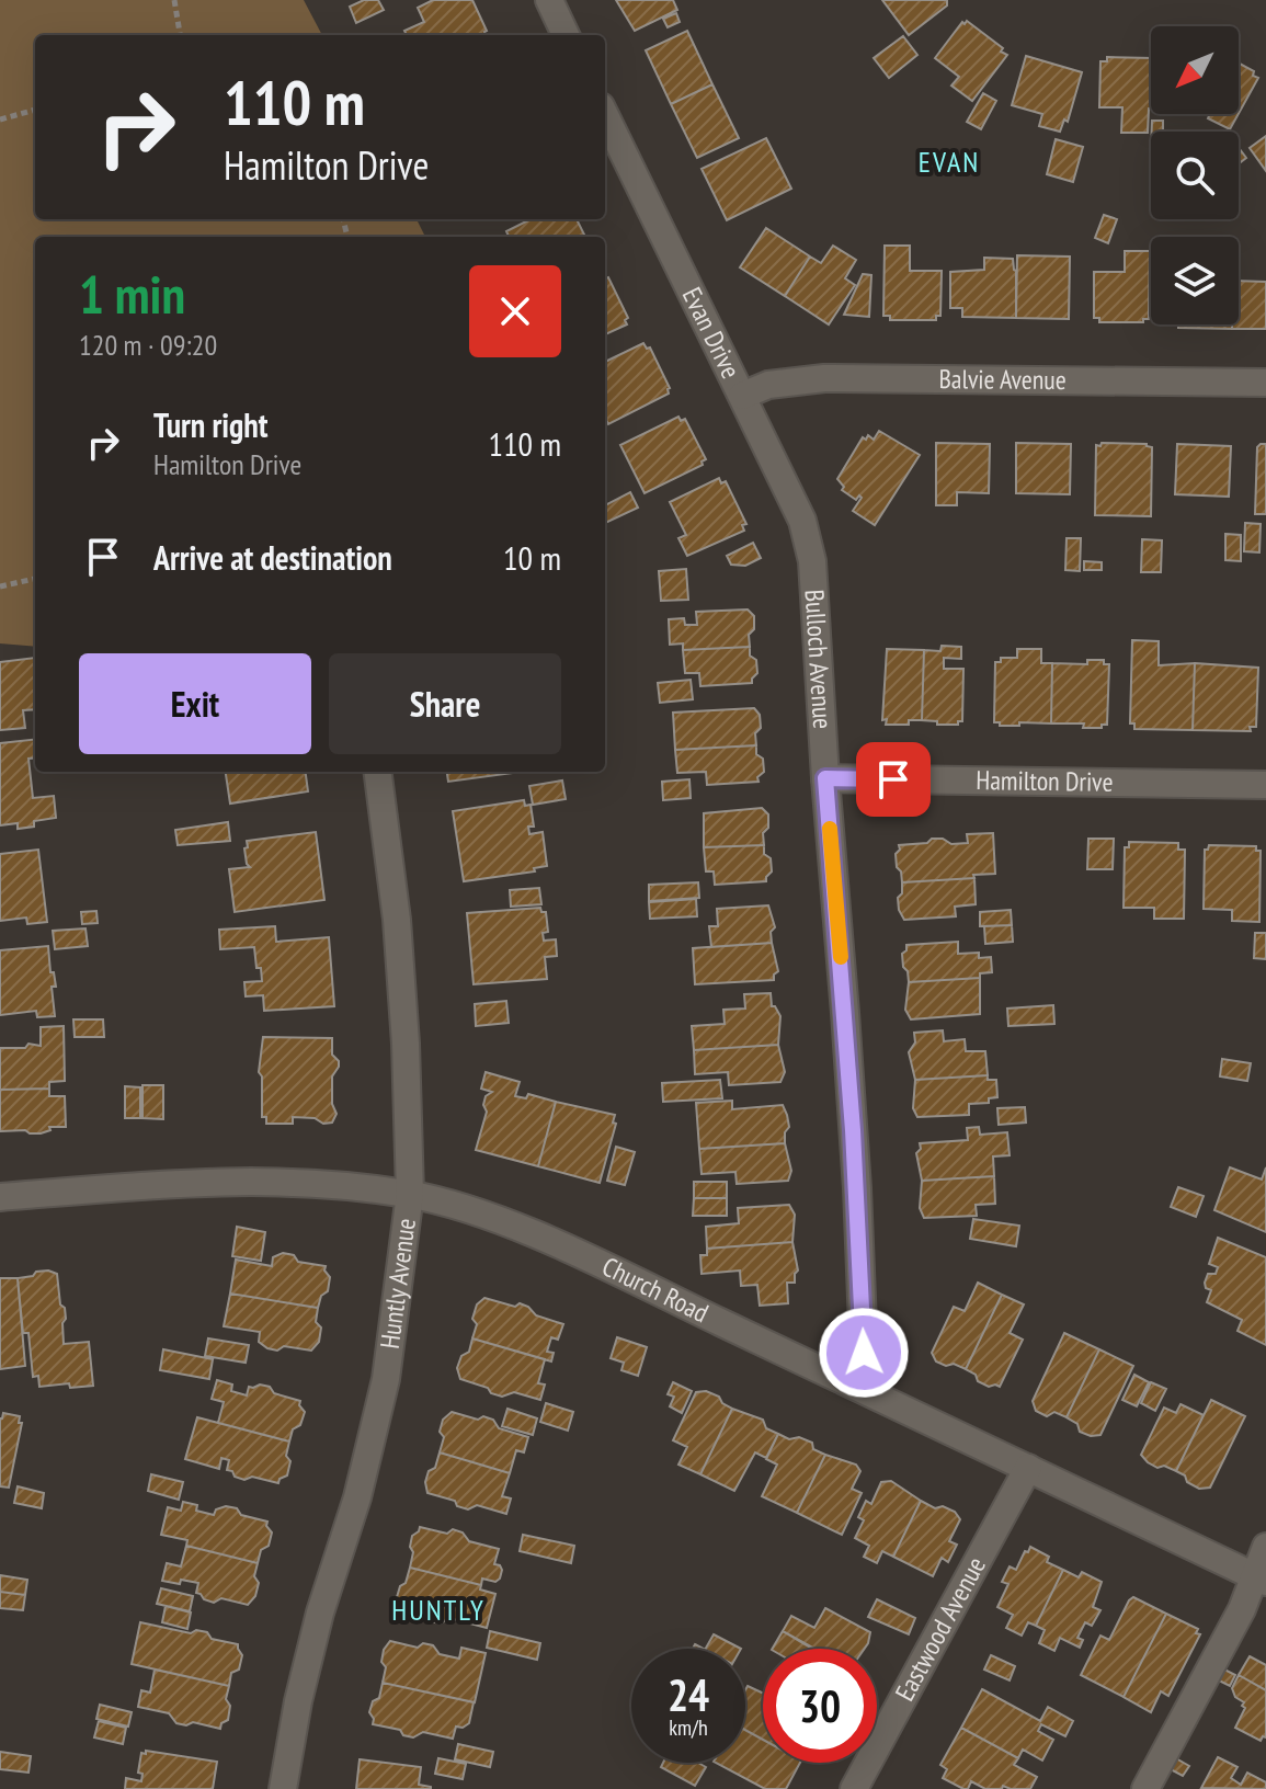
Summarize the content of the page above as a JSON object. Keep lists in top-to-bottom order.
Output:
{
  "streets": {
    "street": [
      "Evan Drive",
      "Balvie Avenue",
      "Bulloch Avenue",
      "Hamilton Drive",
      "Huntly Avenue",
      "Church Road",
      "Eastwood Avenue"
    ]
  },
  "crossings": [
    ["Evan Drive", "Balvie Avenue"],
    ["Evan Drive", "Bulloch Avenue"],
    ["Bulloch Avenue", "Hamilton Drive"],
    ["Bulloch Avenue", "Church Road"],
    ["Huntly Avenue", "Church Road"],
    ["Church Road", "Eastwood Avenue"]
  ],
  "districts": ["EVAN", "HUNTLY"],
  "north": "bottom left",
  "page": {
    "turn": ["110 m", "Hamilton Drive"],
    "heading": ["1 min", "120 m · 09:20"],
    "list": [
      {
        "name": "Turn right",
        "note": "Hamilton Drive",
        "value": "110 m"
      },
      {
        "name": "Arrive at destination",
        "value": "10 m"
      }
    ],
    "buttons": ["Exit", "Share"],
    "speed": "24 km/h",
    "limit": "30"
  }
}
